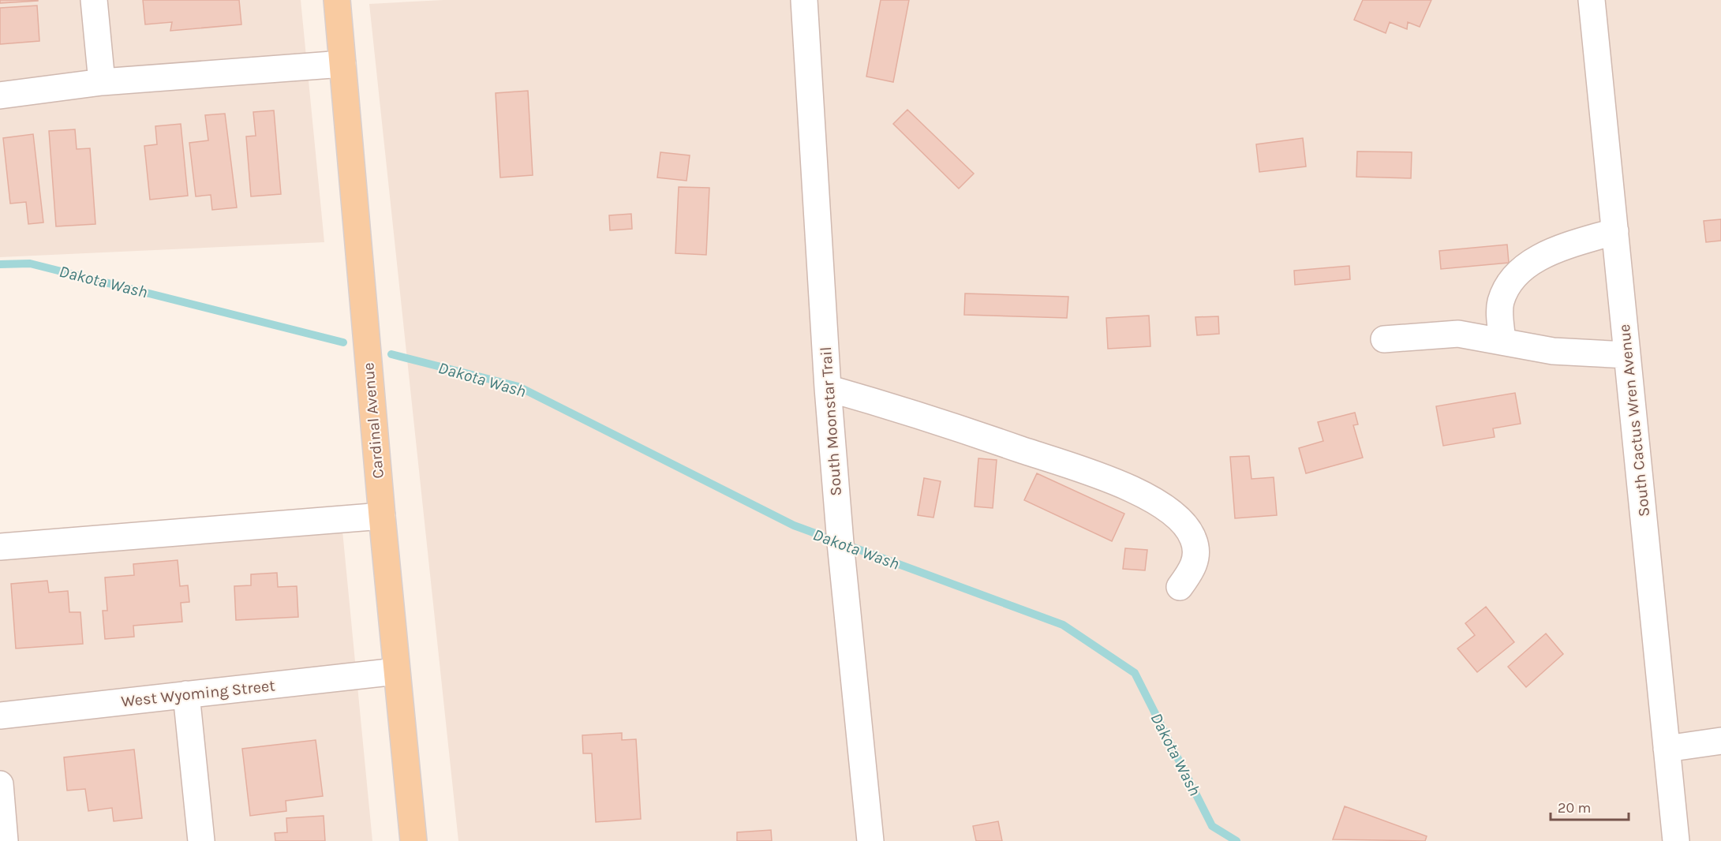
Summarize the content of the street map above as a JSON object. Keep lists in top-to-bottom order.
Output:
{
  "streets": {
    "main road": ["Cardinal Avenue"],
    "street": ["South Cactus Wren Avenue", "South Moonstar Trail", "West Wyoming Street"]
  },
  "crossings": [
    ["Cardinal Avenue", "West Wyoming Street"]
  ],
  "water": ["Dakota Wash"],
  "scale_bar": "20 m"
}
